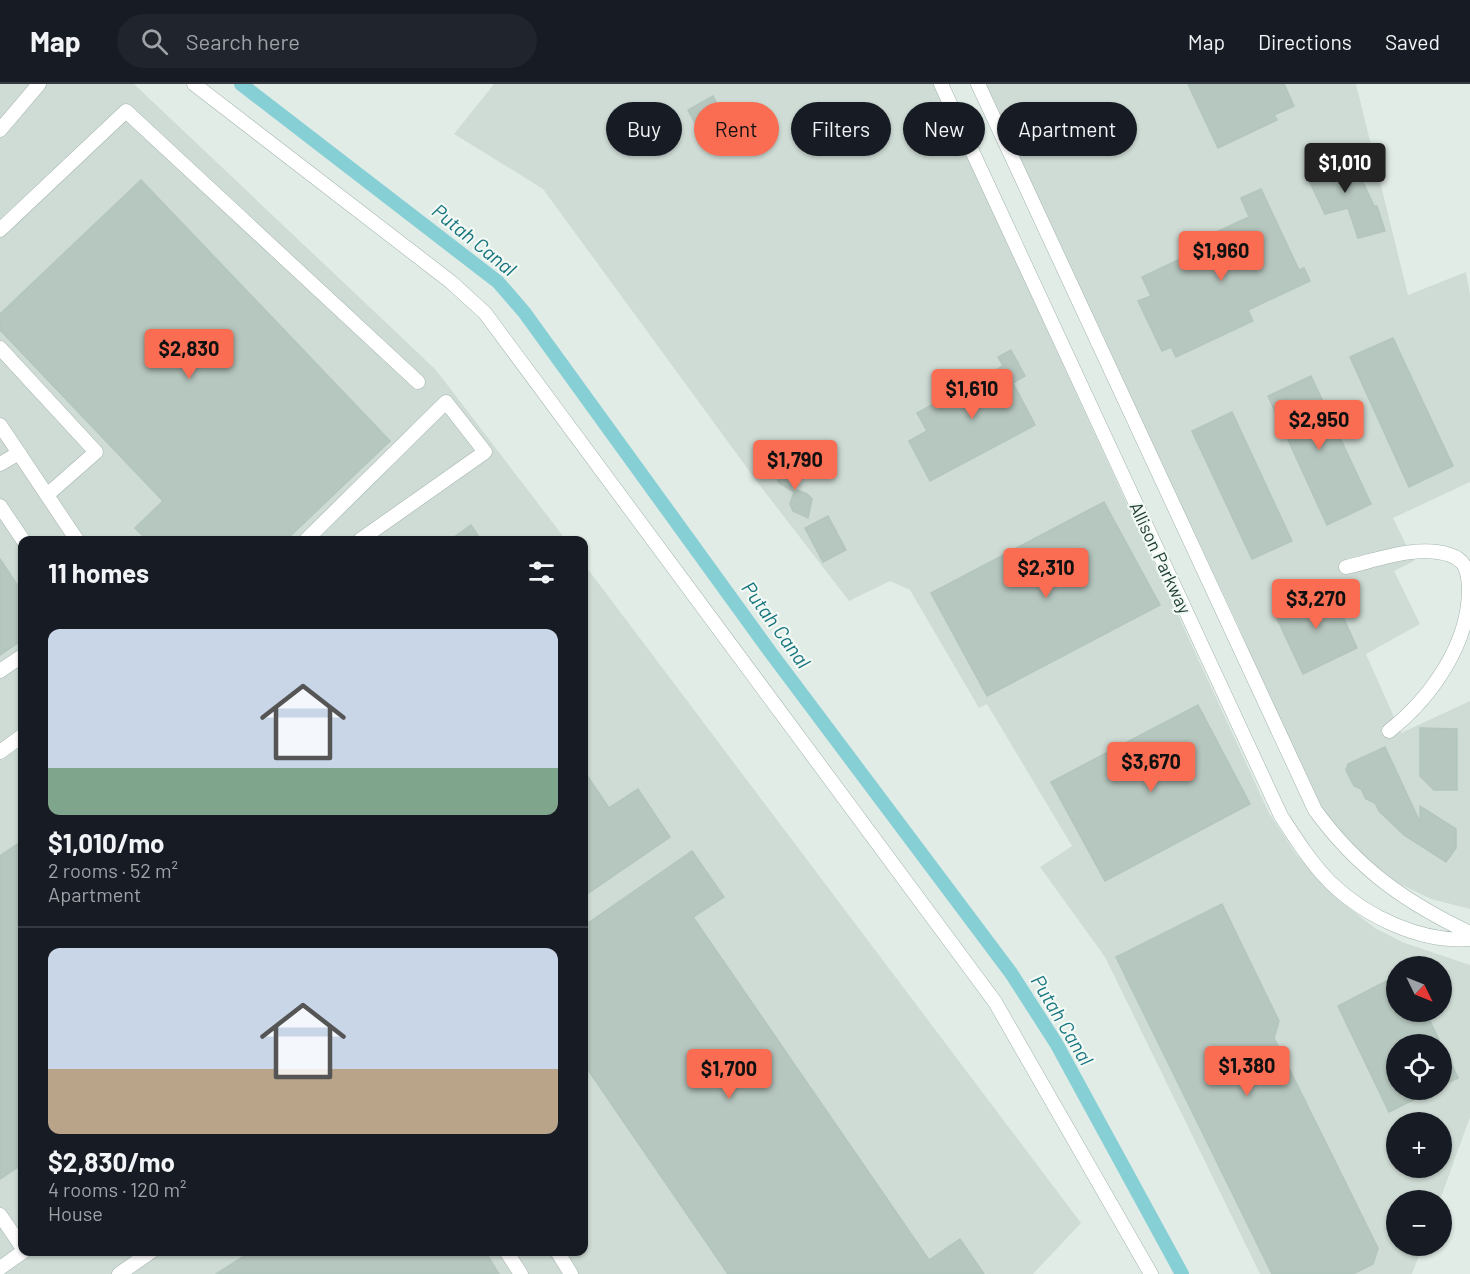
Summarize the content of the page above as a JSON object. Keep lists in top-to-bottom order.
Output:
{
  "streets": {
    "street": ["Allison Parkway"]
  },
  "water": ["Putah Canal"],
  "north": "bottom right",
  "page": {
    "header": "Map",
    "search": "Search here",
    "nav": ["Map", "Directions", "Saved"],
    "chip": [
      "Buy",
      "Rent",
      "Filters",
      "New",
      "Apartment"
    ],
    "price": [
      "$1,010",
      "$1,960",
      "$2,830",
      "$1,610",
      "$2,950",
      "$1,790",
      "$2,310",
      "$3,270",
      "$3,670",
      "$1,380",
      "$1,700"
    ],
    "heading": "11 homes",
    "list": [
      {
        "name": "$1,010/mo",
        "note": "2 rooms · 52 m² · Apartment"
      },
      {
        "name": "$2,830/mo",
        "note": "4 rooms · 120 m² · House"
      }
    ],
    "map_buttons": ["+", "−"]
  }
}
